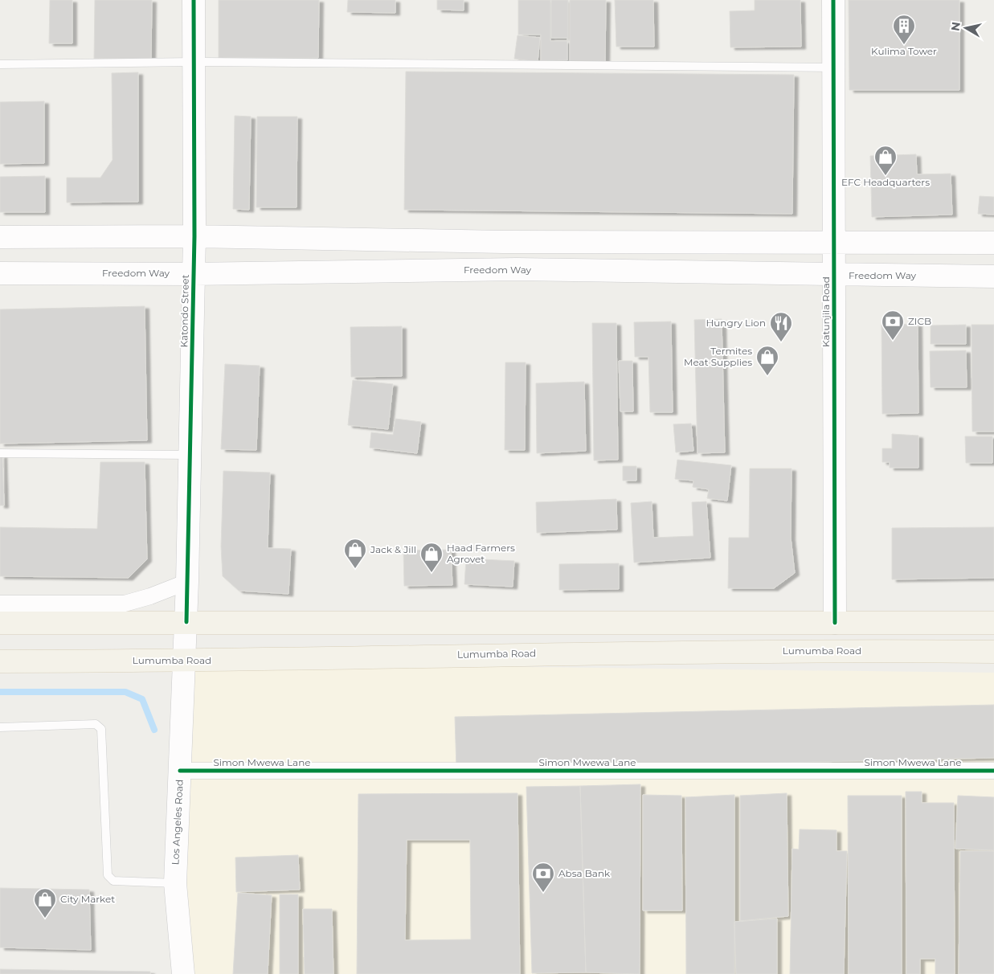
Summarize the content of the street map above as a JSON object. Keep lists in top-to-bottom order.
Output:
{
  "streets": {
    "main road": [
      "Freedom Way",
      "Katondo Street",
      "Katunjila Road",
      "Lumumba Road",
      "Los Angeles Road"
    ],
    "street": ["Simon Mwewa Lane"]
  },
  "crossings": [
    ["Freedom Way", "Katondo Street"],
    ["Freedom Way", "Katunjila Road"],
    ["Katondo Street", "Los Angeles Road"],
    ["Lumumba Road", "Los Angeles Road"],
    ["Simon Mwewa Lane", "Los Angeles Road"]
  ],
  "places": {
    "building": ["Kulima Tower"],
    "shop": [
      "EFC Headquarters",
      "Termites Meat Supplies",
      "Jack & Jill",
      "Haad Farmers Agrovet",
      "City Market"
    ],
    "bank": ["ZICB", "Absa Bank"],
    "restaurant": ["Hungry Lion"]
  },
  "north": "left"
}
